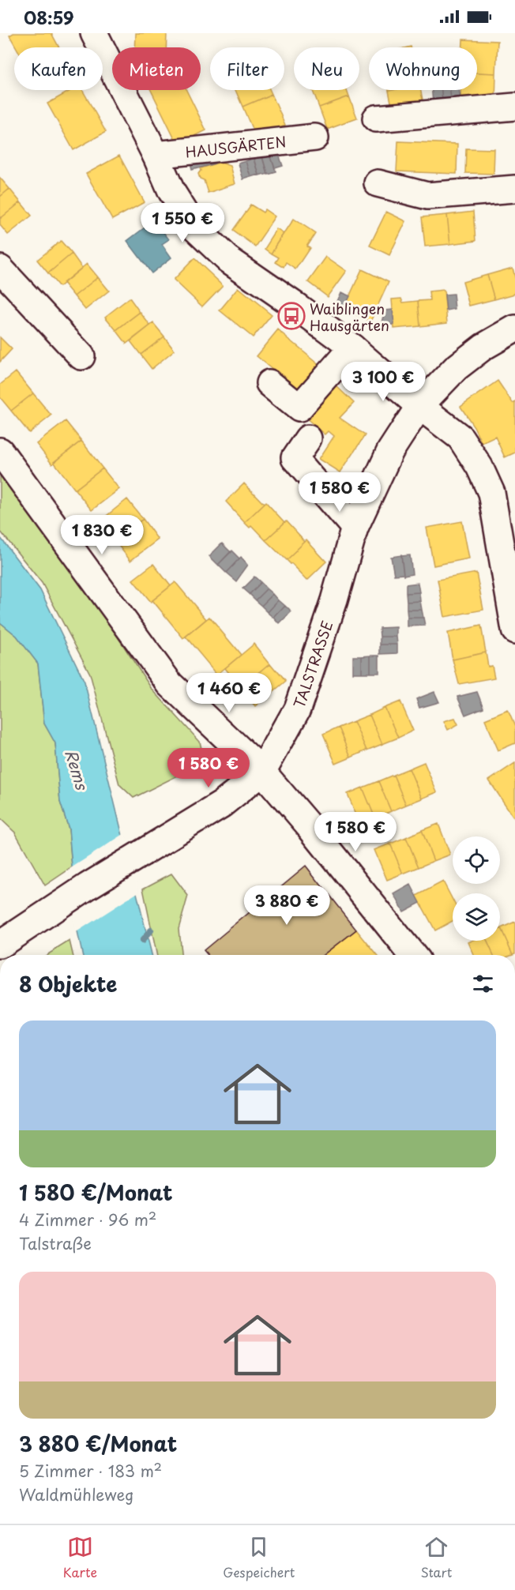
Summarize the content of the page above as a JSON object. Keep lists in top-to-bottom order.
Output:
{
  "streets": {
    "street": ["HAUSGÄRTEN", "TALSTRASSE"]
  },
  "water": ["Rems"],
  "places": {
    "bus stop": ["Waiblingen Hausgärten"]
  },
  "page": {
    "status": "08:59",
    "chip": [
      "Kaufen",
      "Mieten",
      "Filter",
      "Neu",
      "Wohnung"
    ],
    "price": [
      "1 550 €",
      "3 100 €",
      "1 580 €",
      "1 830 €",
      "1 460 €",
      "1 580 €",
      "1 580 €",
      "3 880 €"
    ],
    "heading": "8 Objekte",
    "list": [
      {
        "name": "1 580 €/Monat",
        "note": "4 Zimmer · 96 m² · Talstraße"
      },
      {
        "name": "3 880 €/Monat",
        "note": "5 Zimmer · 183 m² · Waldmühleweg"
      }
    ],
    "tabs": ["Karte", "Gespeichert", "Start"]
  }
}
